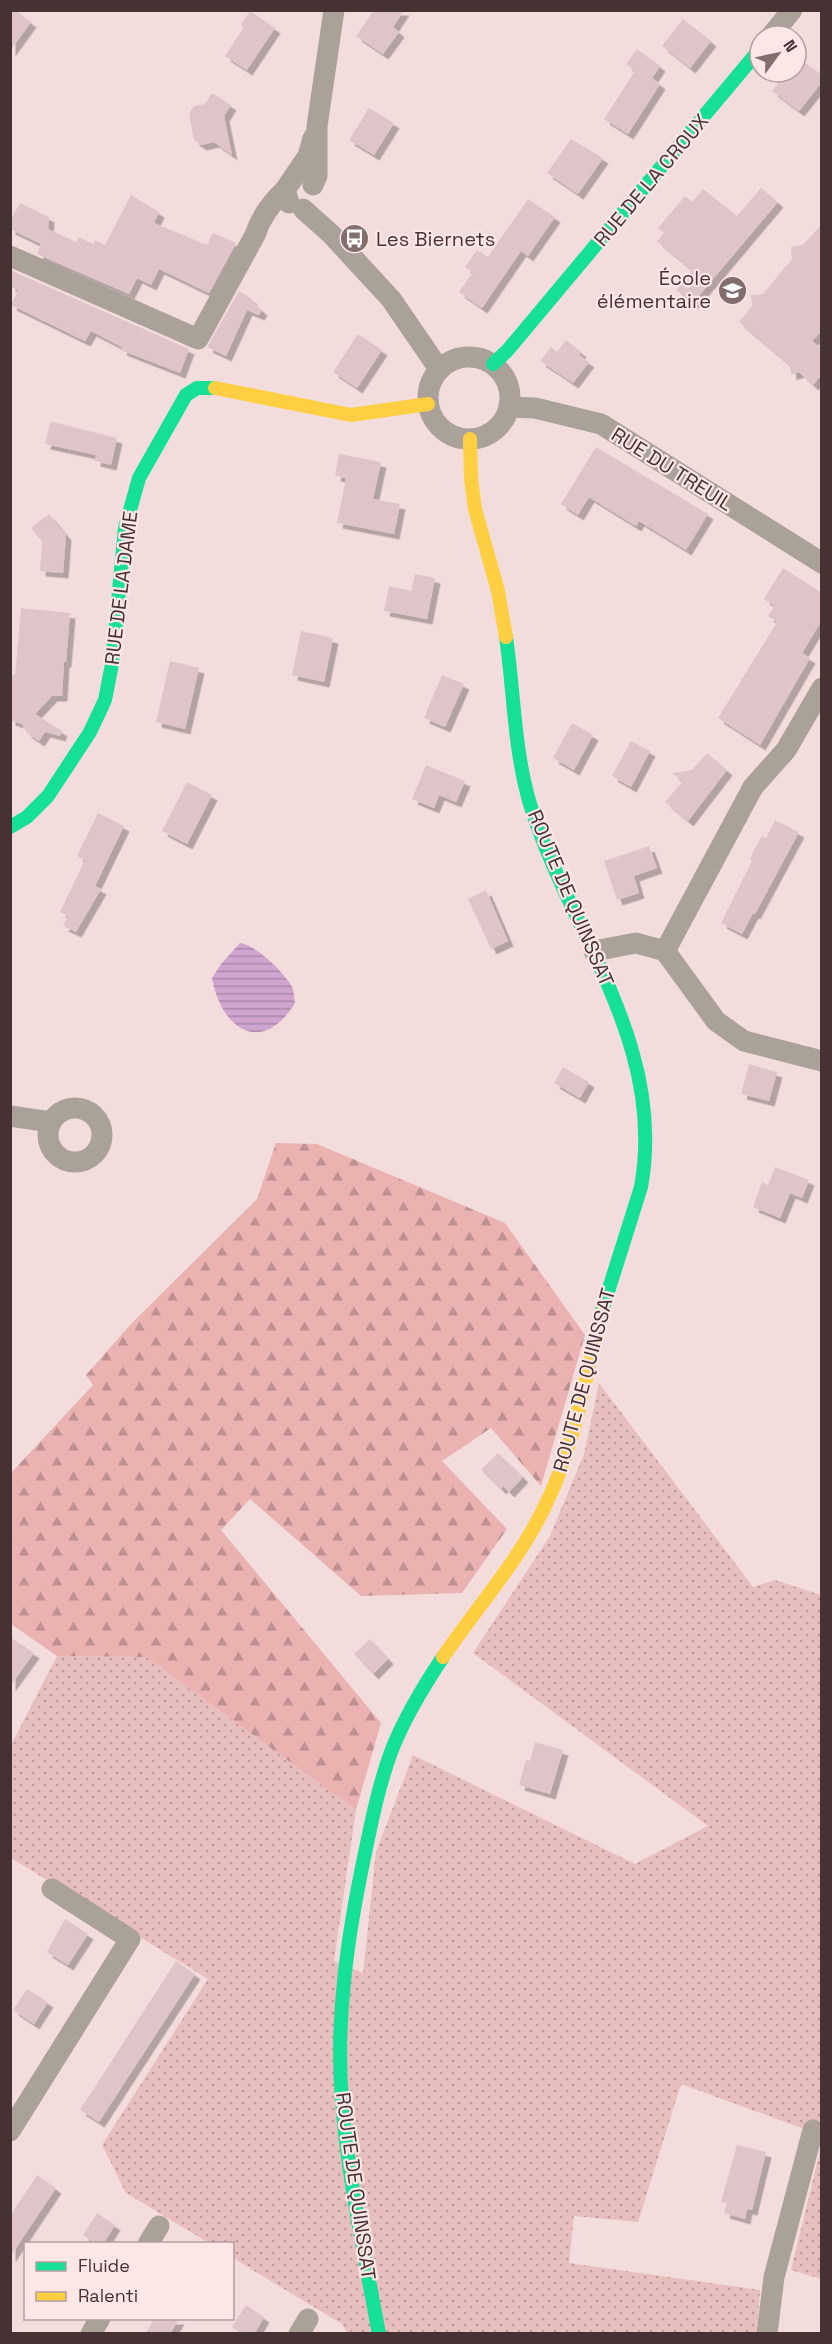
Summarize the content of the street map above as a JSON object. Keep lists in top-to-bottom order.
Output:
{
  "streets": {
    "street": [
      "RUE DE LA CROUX",
      "RUE DU TREUIL",
      "RUE DE LA DAME",
      "ROUTE DE QUINSSAT"
    ]
  },
  "crossings": [
    ["RUE DE LA CROUX", "RUE DU TREUIL"],
    ["RUE DE LA CROUX", "RUE DE LA DAME"],
    ["RUE DE LA CROUX", "ROUTE DE QUINSSAT"],
    ["RUE DU TREUIL", "RUE DE LA DAME"],
    ["RUE DU TREUIL", "ROUTE DE QUINSSAT"],
    ["RUE DE LA DAME", "ROUTE DE QUINSSAT"]
  ],
  "places": {
    "bus stop": ["Les Biernets"],
    "school or university": ["École élémentaire"]
  },
  "legend": ["Fluide", "Ralenti"],
  "north": "top right"
}
